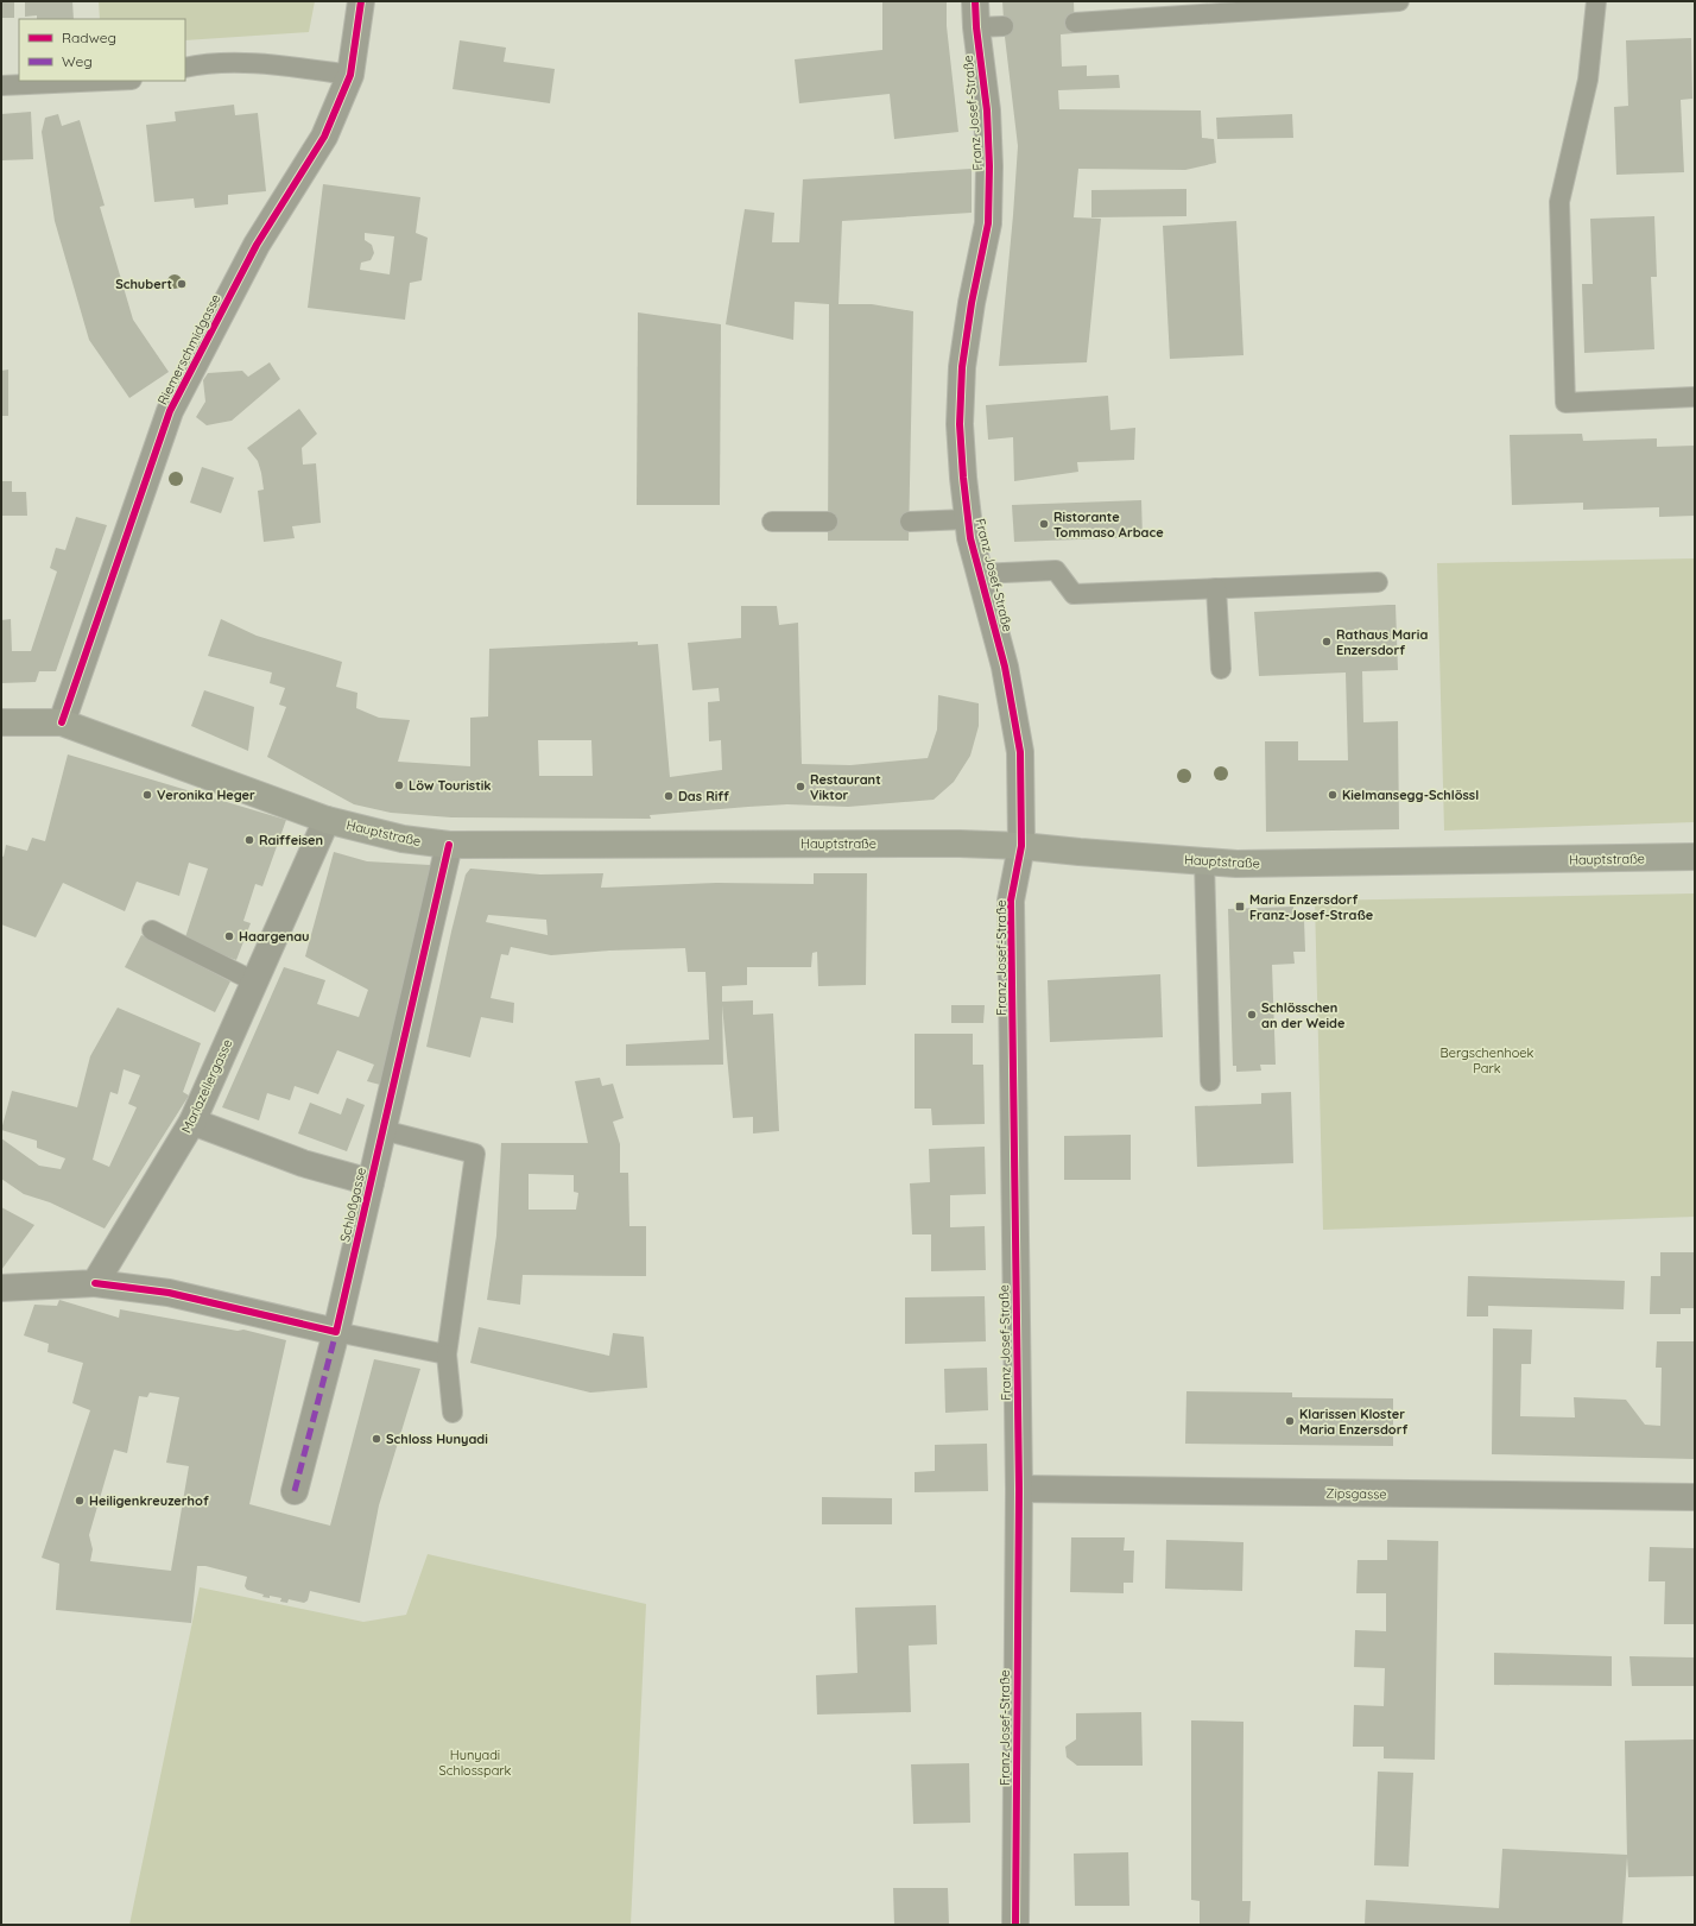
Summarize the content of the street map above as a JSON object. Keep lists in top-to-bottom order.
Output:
{
  "streets": {
    "main road": ["Hauptstraße"],
    "street": [
      "Franz Josef-Straße",
      "Riemerschmidgasse",
      "Mariazellergasse",
      "Schloßgasse",
      "Zipsgasse"
    ]
  },
  "crossings": [
    ["Franz Josef-Straße", "Hauptstraße"],
    ["Franz Josef-Straße", "Zipsgasse"],
    ["Riemerschmidgasse", "Hauptstraße"],
    ["Hauptstraße", "Mariazellergasse"],
    ["Hauptstraße", "Schloßgasse"],
    ["Mariazellergasse", "Schloßgasse"]
  ],
  "parks": ["Bergschenhoek Park", "Hunyadi Schlosspark"],
  "places": {
    "other": [
      "Schubert",
      "Ristorante Tommaso Arbace",
      "Rathaus Maria Enzersdorf",
      "Löw Touristik",
      "Restaurant Viktor",
      "Veronika Heger",
      "Kielmansegg-Schlössl",
      "Das Riff",
      "Raiffeisen",
      "Haargenau",
      "Schlösschen an der Weide",
      "Klarissen Kloster Maria Enzersdorf",
      "Schloss Hunyadi",
      "Heiligenkreuzerhof"
    ],
    "transit": ["Maria Enzersdorf Franz-Josef-Straße"]
  },
  "legend": ["Radweg", "Weg"]
}
